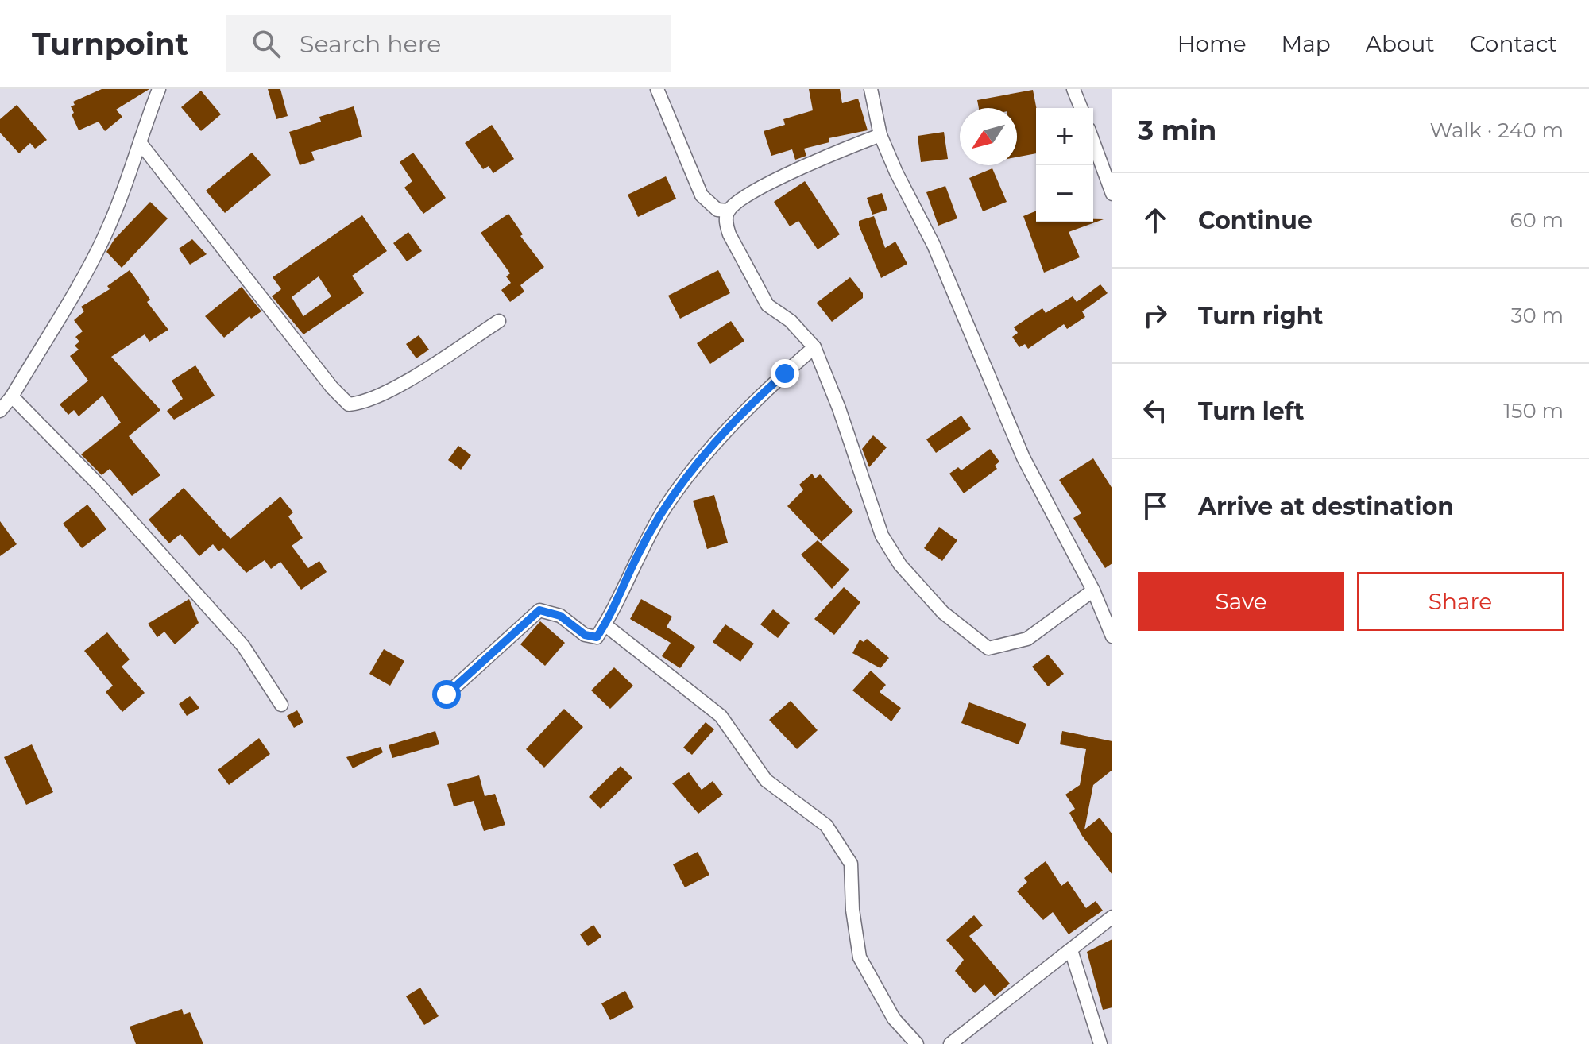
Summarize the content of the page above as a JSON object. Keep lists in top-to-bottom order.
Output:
{
  "north": "bottom left",
  "page": {
    "header": "Turnpoint",
    "search": "Search here",
    "nav": [
      "Home",
      "Map",
      "About",
      "Contact"
    ],
    "heading": ["3 min", "Walk · 240 m"],
    "map_buttons": ["+", "−"],
    "list": [
      ["Continue", "60 m"],
      ["Turn right", "30 m"],
      ["Turn left", "150 m"],
      "Arrive at destination"
    ],
    "buttons": ["Save", "Share"]
  }
}
